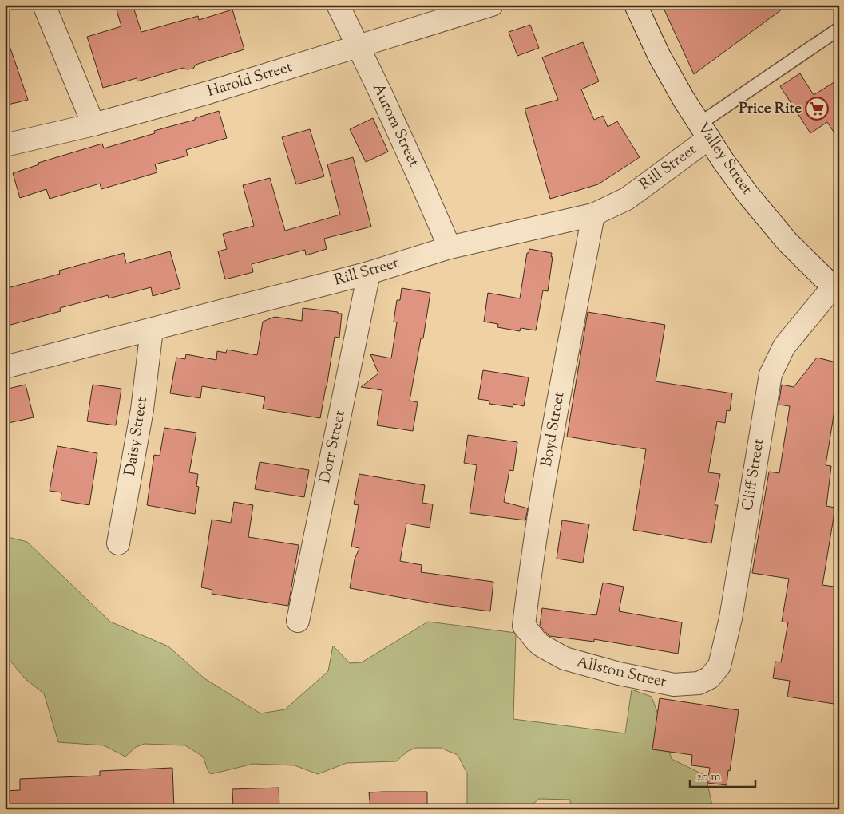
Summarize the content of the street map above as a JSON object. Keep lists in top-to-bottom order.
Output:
{
  "streets": {
    "street": [
      "Harold Street",
      "Aurora Street",
      "Valley Street",
      "Rill Street",
      "Boyd Street",
      "Daisy Street",
      "Dorr Street",
      "Cliff Street",
      "Allston Street"
    ]
  },
  "crossings": [
    ["Harold Street", "Aurora Street"],
    ["Aurora Street", "Rill Street"],
    ["Valley Street", "Rill Street"],
    ["Valley Street", "Cliff Street"],
    ["Rill Street", "Boyd Street"],
    ["Rill Street", "Daisy Street"],
    ["Rill Street", "Dorr Street"],
    ["Boyd Street", "Allston Street"],
    ["Cliff Street", "Allston Street"]
  ],
  "places": {
    "supermarket": ["Price Rite"]
  },
  "scale_bar": "20 m"
}
